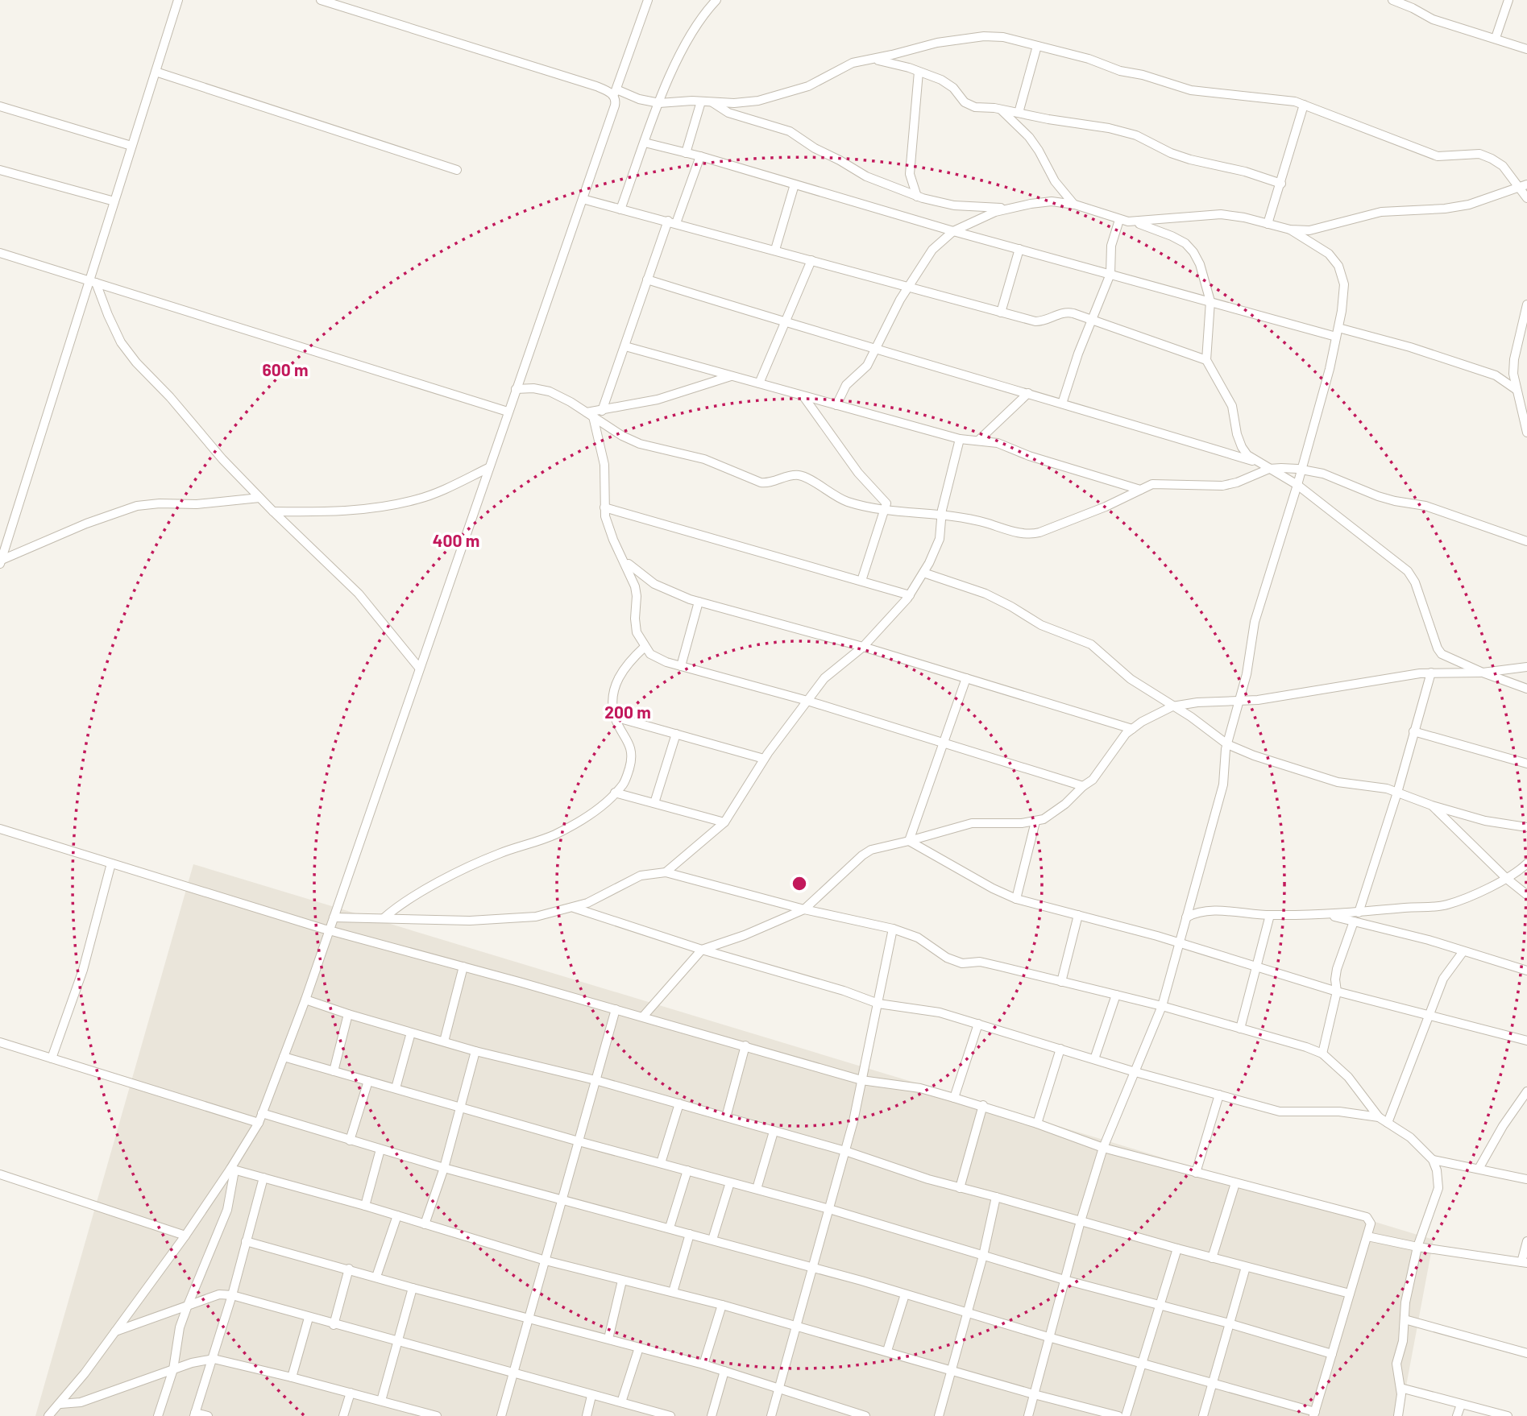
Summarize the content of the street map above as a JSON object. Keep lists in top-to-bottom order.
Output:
{
  "rings": ["600 m", "400 m", "200 m"]
}
